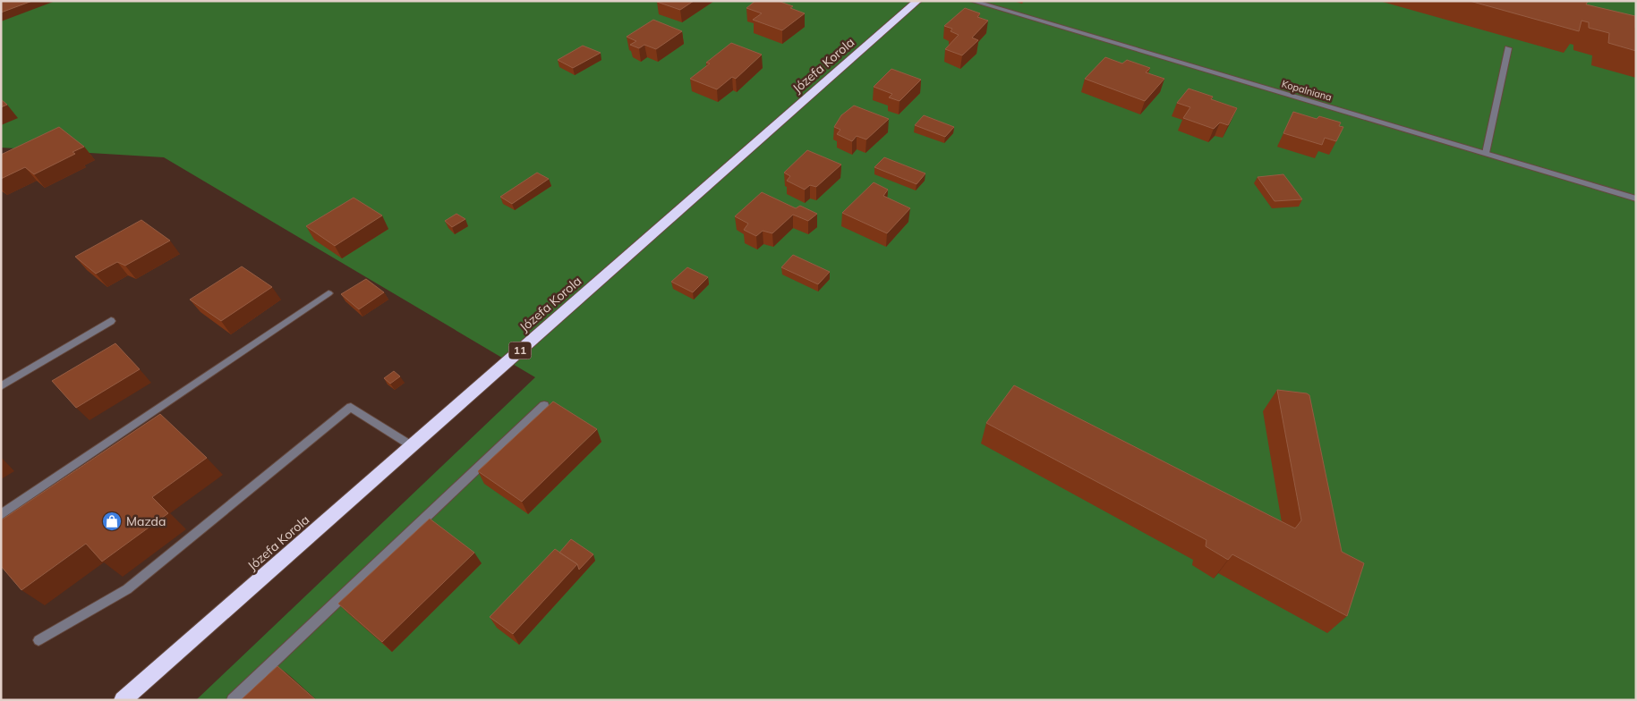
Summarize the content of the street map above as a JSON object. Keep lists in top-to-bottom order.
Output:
{
  "streets": {
    "highway": ["Józefa Korola", "11"],
    "street": ["Kopalniana"]
  },
  "places": {
    "shop": ["Mazda"]
  }
}
